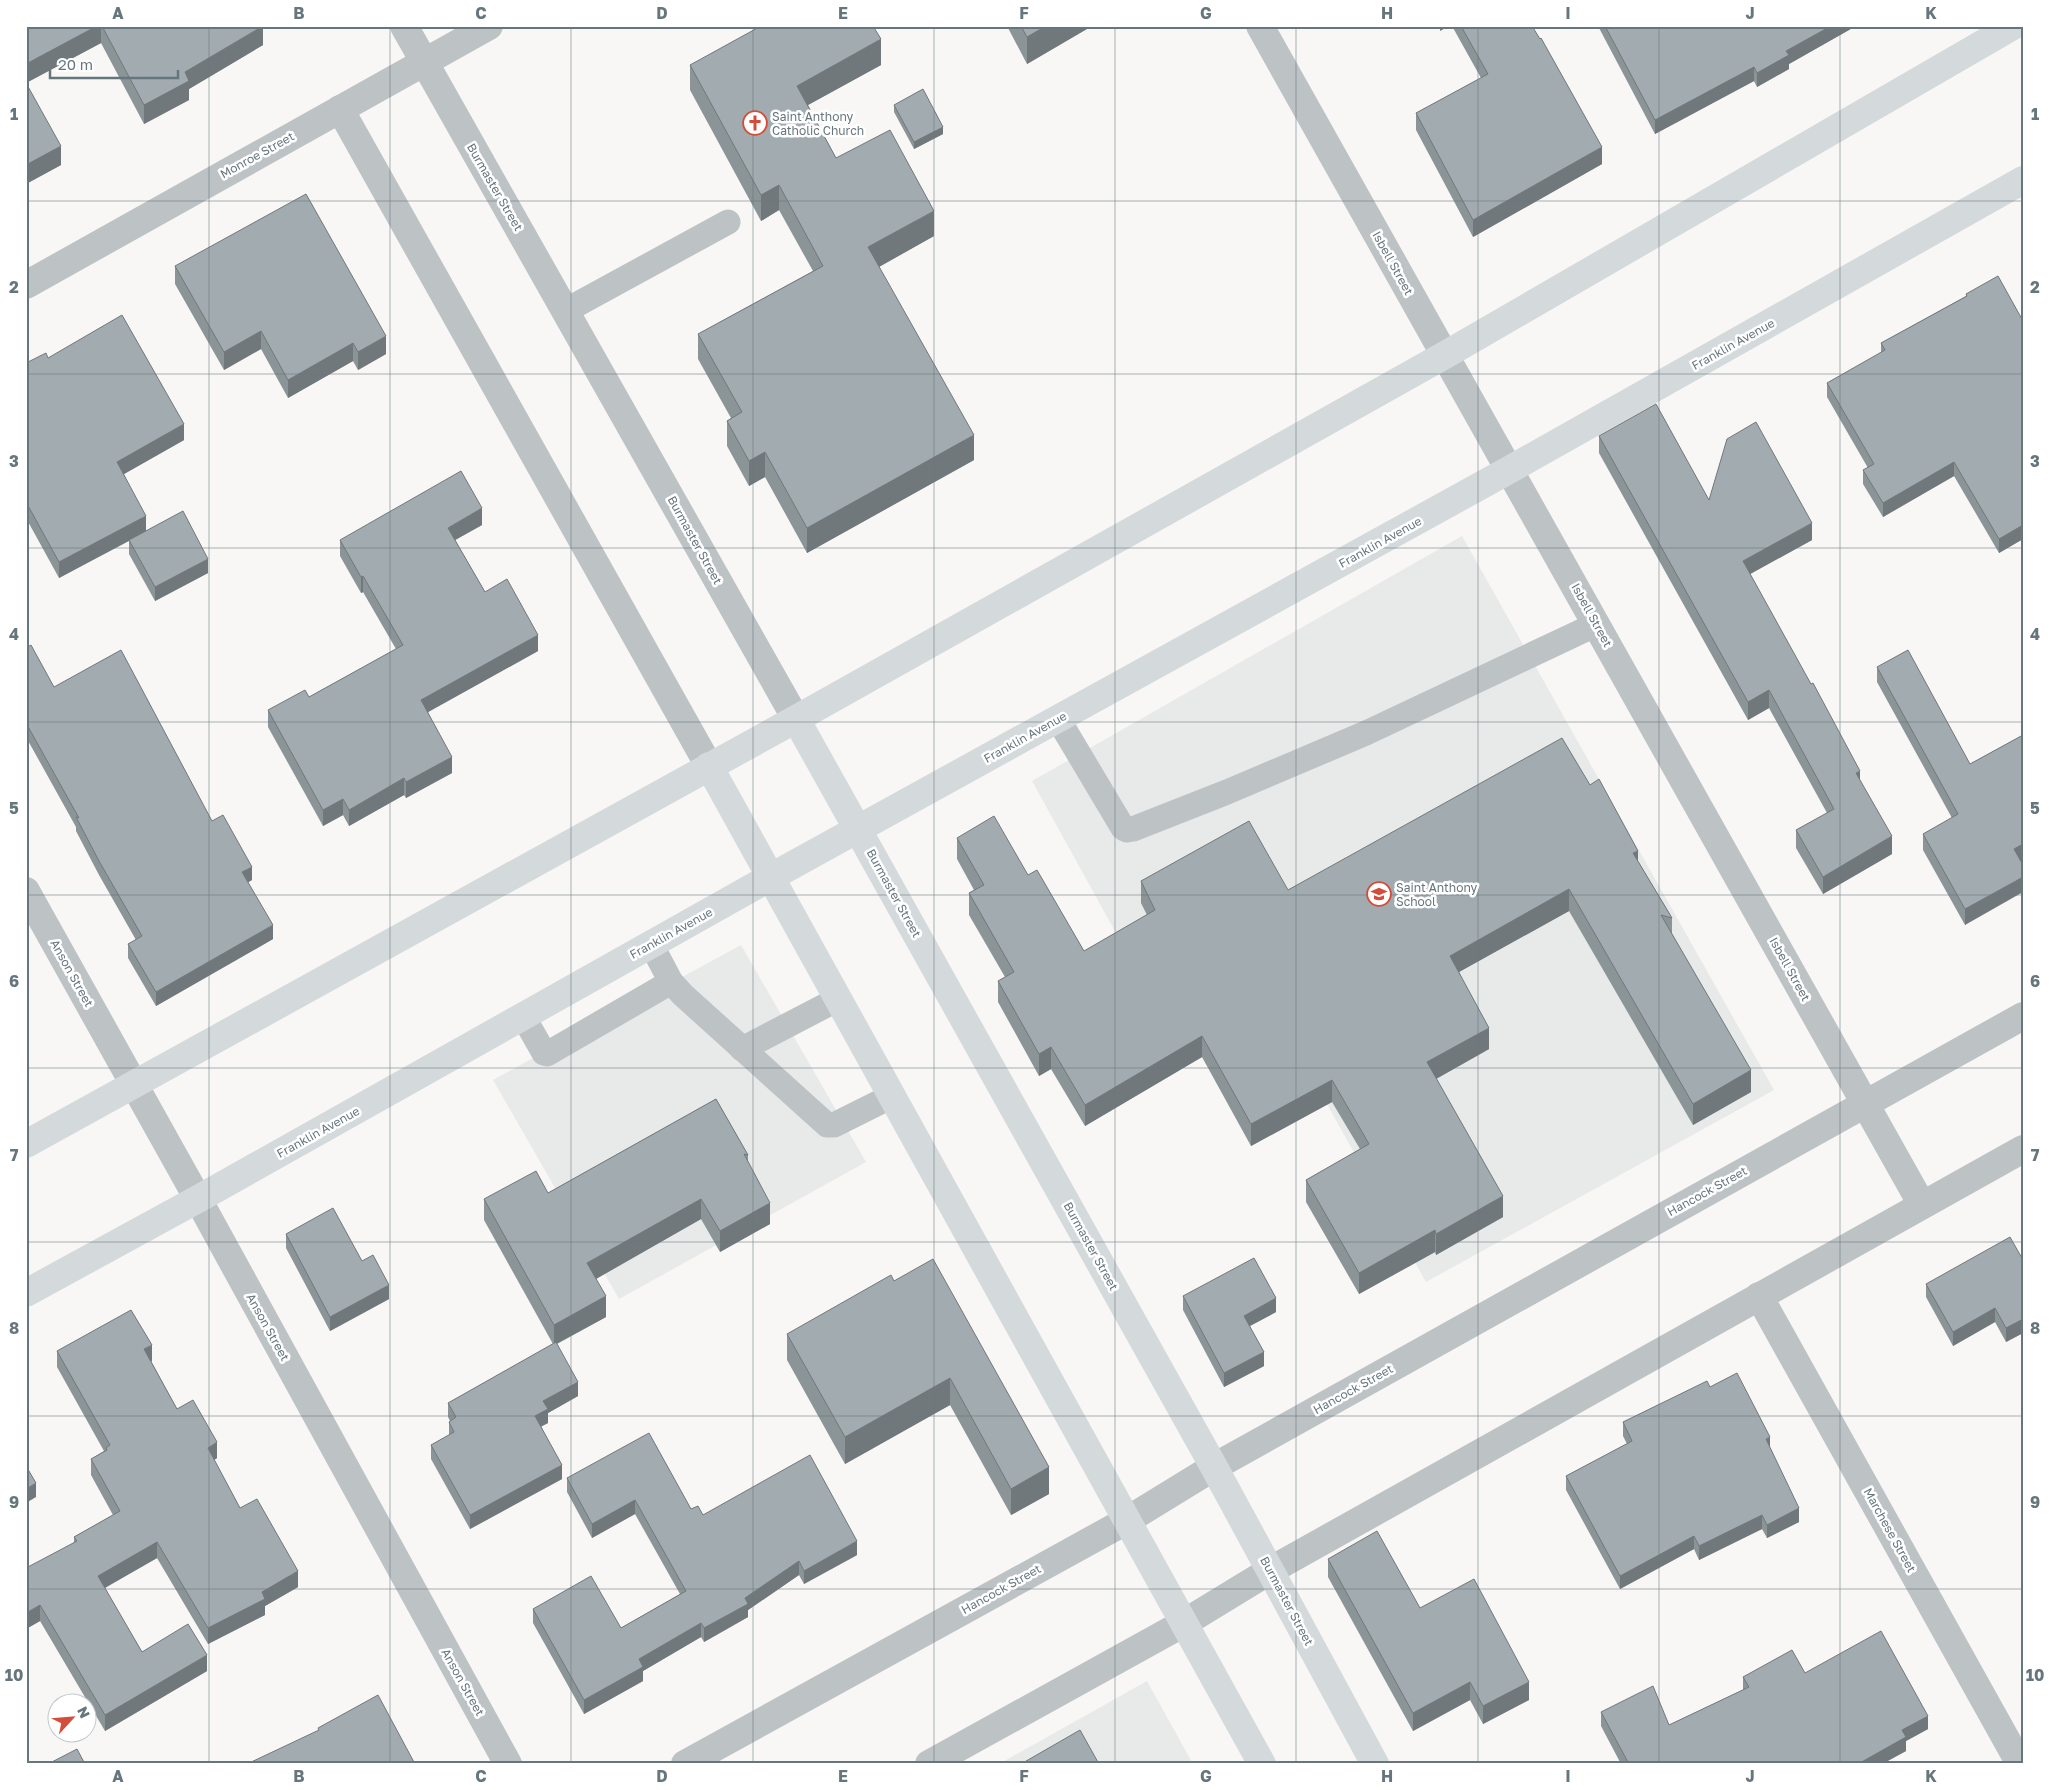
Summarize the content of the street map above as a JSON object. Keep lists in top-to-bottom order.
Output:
{
  "streets": {
    "main road": ["Burmaster Street", "Franklin Avenue"],
    "street": [
      "Monroe Street",
      "Isbell Street",
      "Anson Street",
      "Hancock Street",
      "Marchese Street"
    ]
  },
  "crossings": [
    ["Monroe Street", "Burmaster Street"],
    ["Burmaster Street", "Franklin Avenue"],
    ["Burmaster Street", "Hancock Street"],
    ["Isbell Street", "Franklin Avenue"],
    ["Isbell Street", "Hancock Street"],
    ["Franklin Avenue", "Anson Street"]
  ],
  "places": {
    "church": ["Saint Anthony Catholic Church"],
    "school or university": ["Saint Anthony School"]
  },
  "scale_bar": "20 m",
  "north": "top right",
  "grid": {
    "columns": [
      "A",
      "B",
      "C",
      "D",
      "E",
      "F",
      "G",
      "H",
      "I",
      "J",
      "K"
    ],
    "rows": [
      "1",
      "2",
      "3",
      "4",
      "5",
      "6",
      "7",
      "8",
      "9",
      "10"
    ]
  }
}
